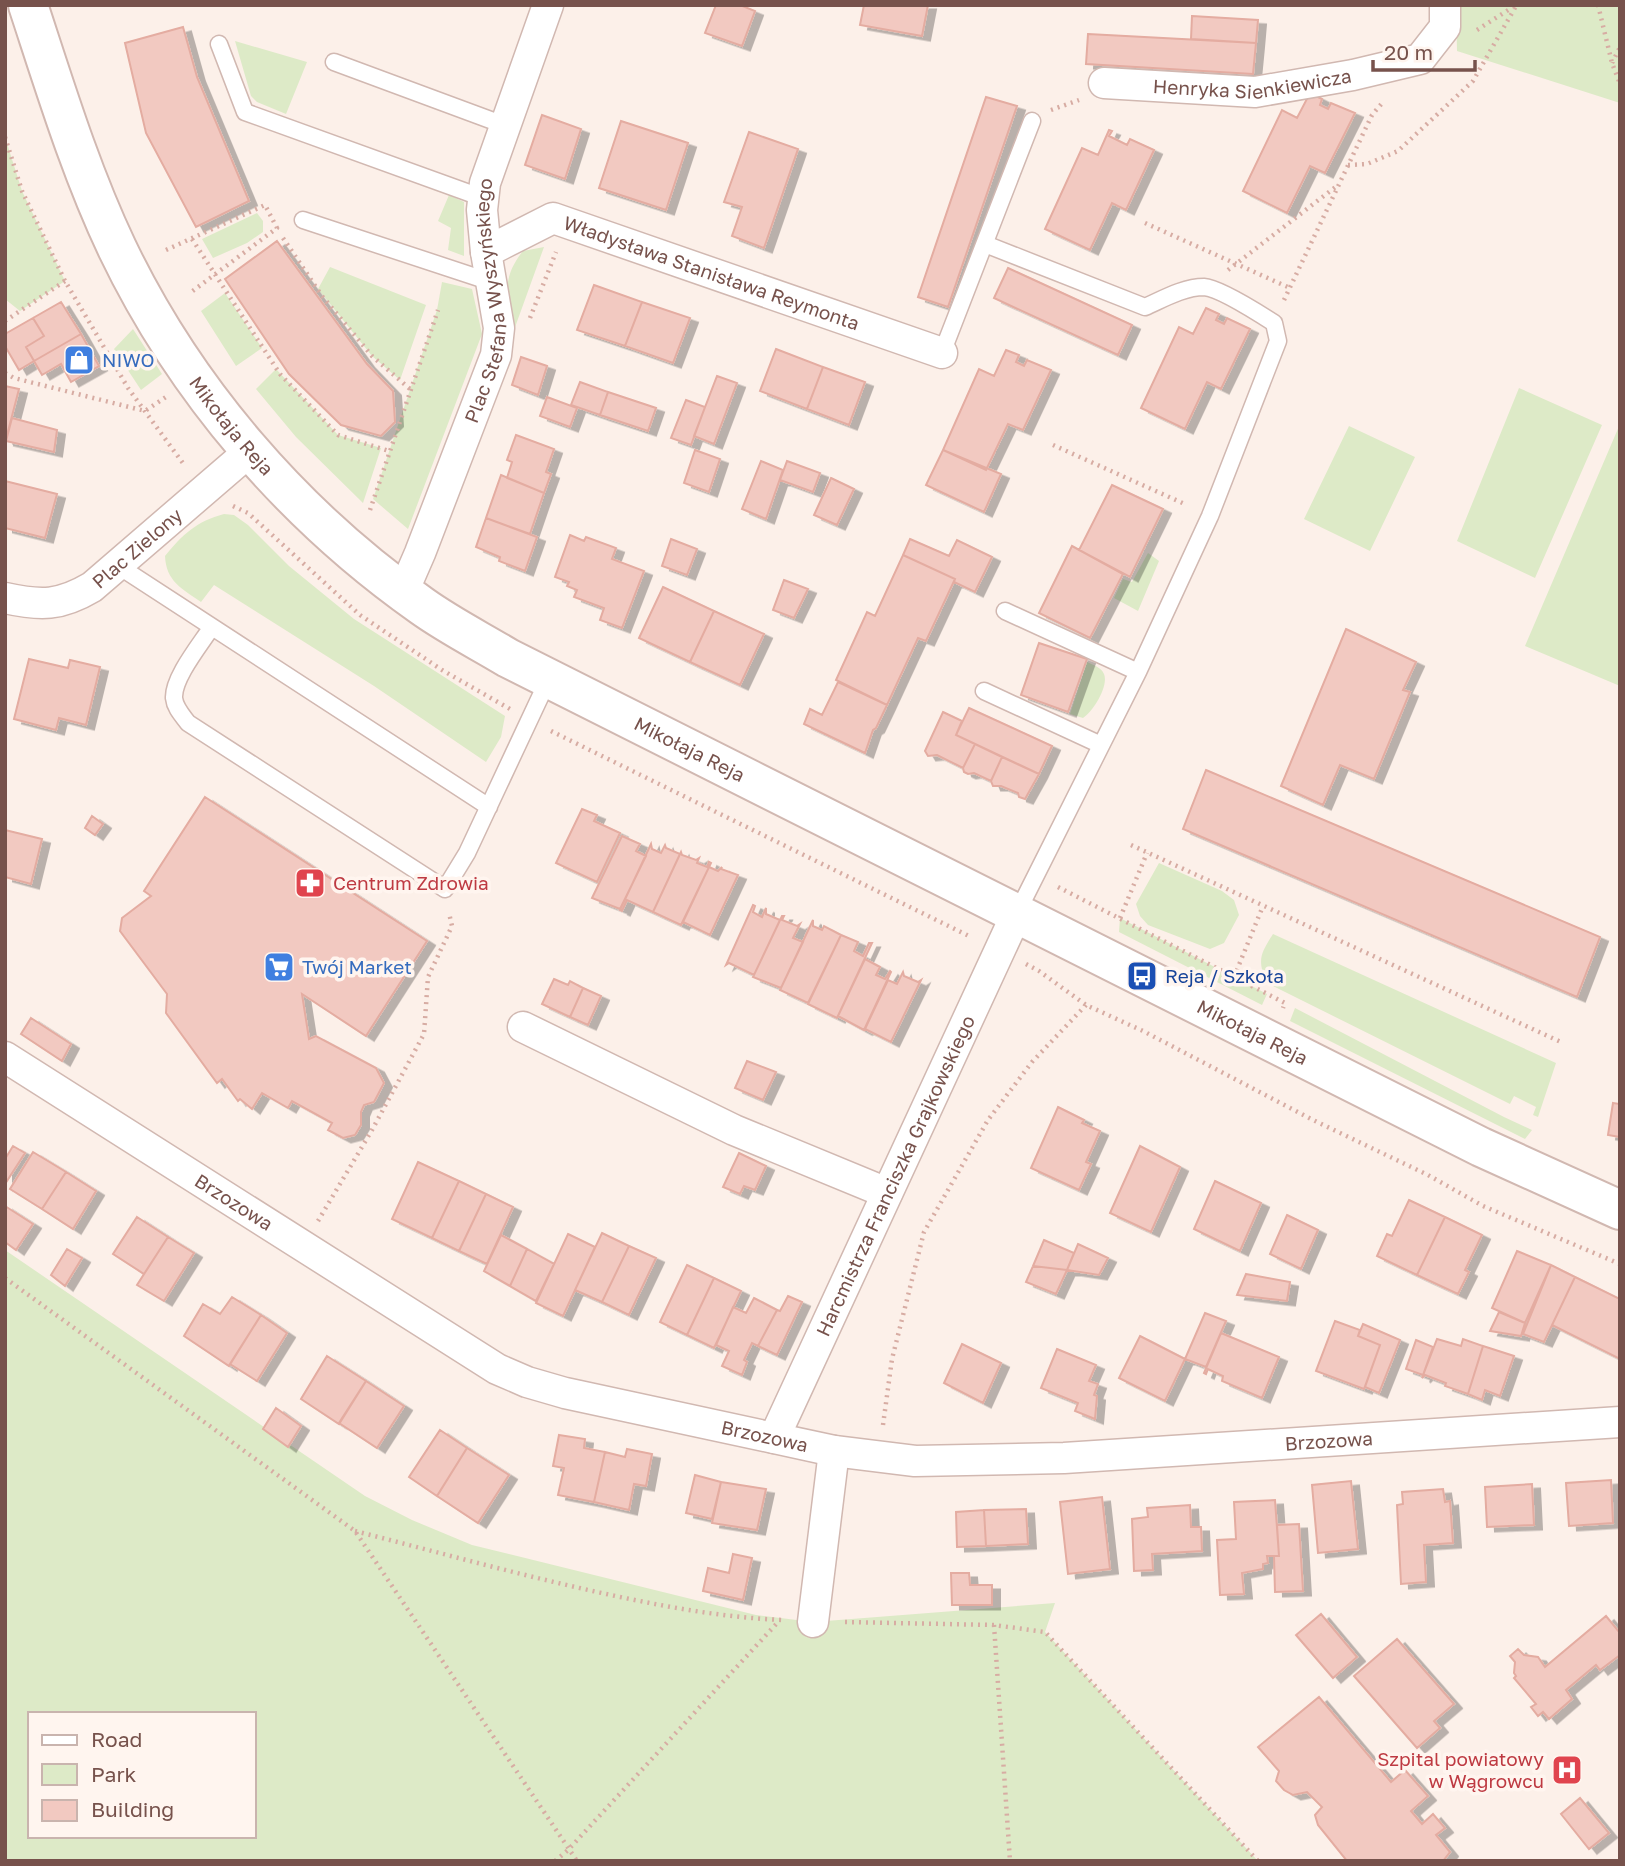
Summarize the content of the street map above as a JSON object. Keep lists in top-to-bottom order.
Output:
{
  "streets": {
    "street": [
      "Henryka Sienkiewicza",
      "Władysława Stanisława Reymonta",
      "Plac Stefana Wyszyńskiego",
      "Mikołaja Reja",
      "Plac Zielony",
      "Harcmistrza Franciszka Grajkowskiego",
      "Brzozowa"
    ]
  },
  "crossings": [
    ["Władysława Stanisława Reymonta", "Plac Stefana Wyszyńskiego"],
    ["Plac Stefana Wyszyńskiego", "Mikołaja Reja"],
    ["Mikołaja Reja", "Plac Zielony"],
    ["Mikołaja Reja", "Harcmistrza Franciszka Grajkowskiego"],
    ["Harcmistrza Franciszka Grajkowskiego", "Brzozowa"]
  ],
  "places": {
    "shop": ["NIWO"],
    "pharmacy": ["Centrum Zdrowia"],
    "supermarket": ["Twój Market"],
    "bus stop": ["Reja / Szkoła"],
    "hospital": ["Szpital powiatowy w Wągrowcu"]
  },
  "legend": ["Road", "Park", "Building"],
  "scale_bar": "20 m"
}
